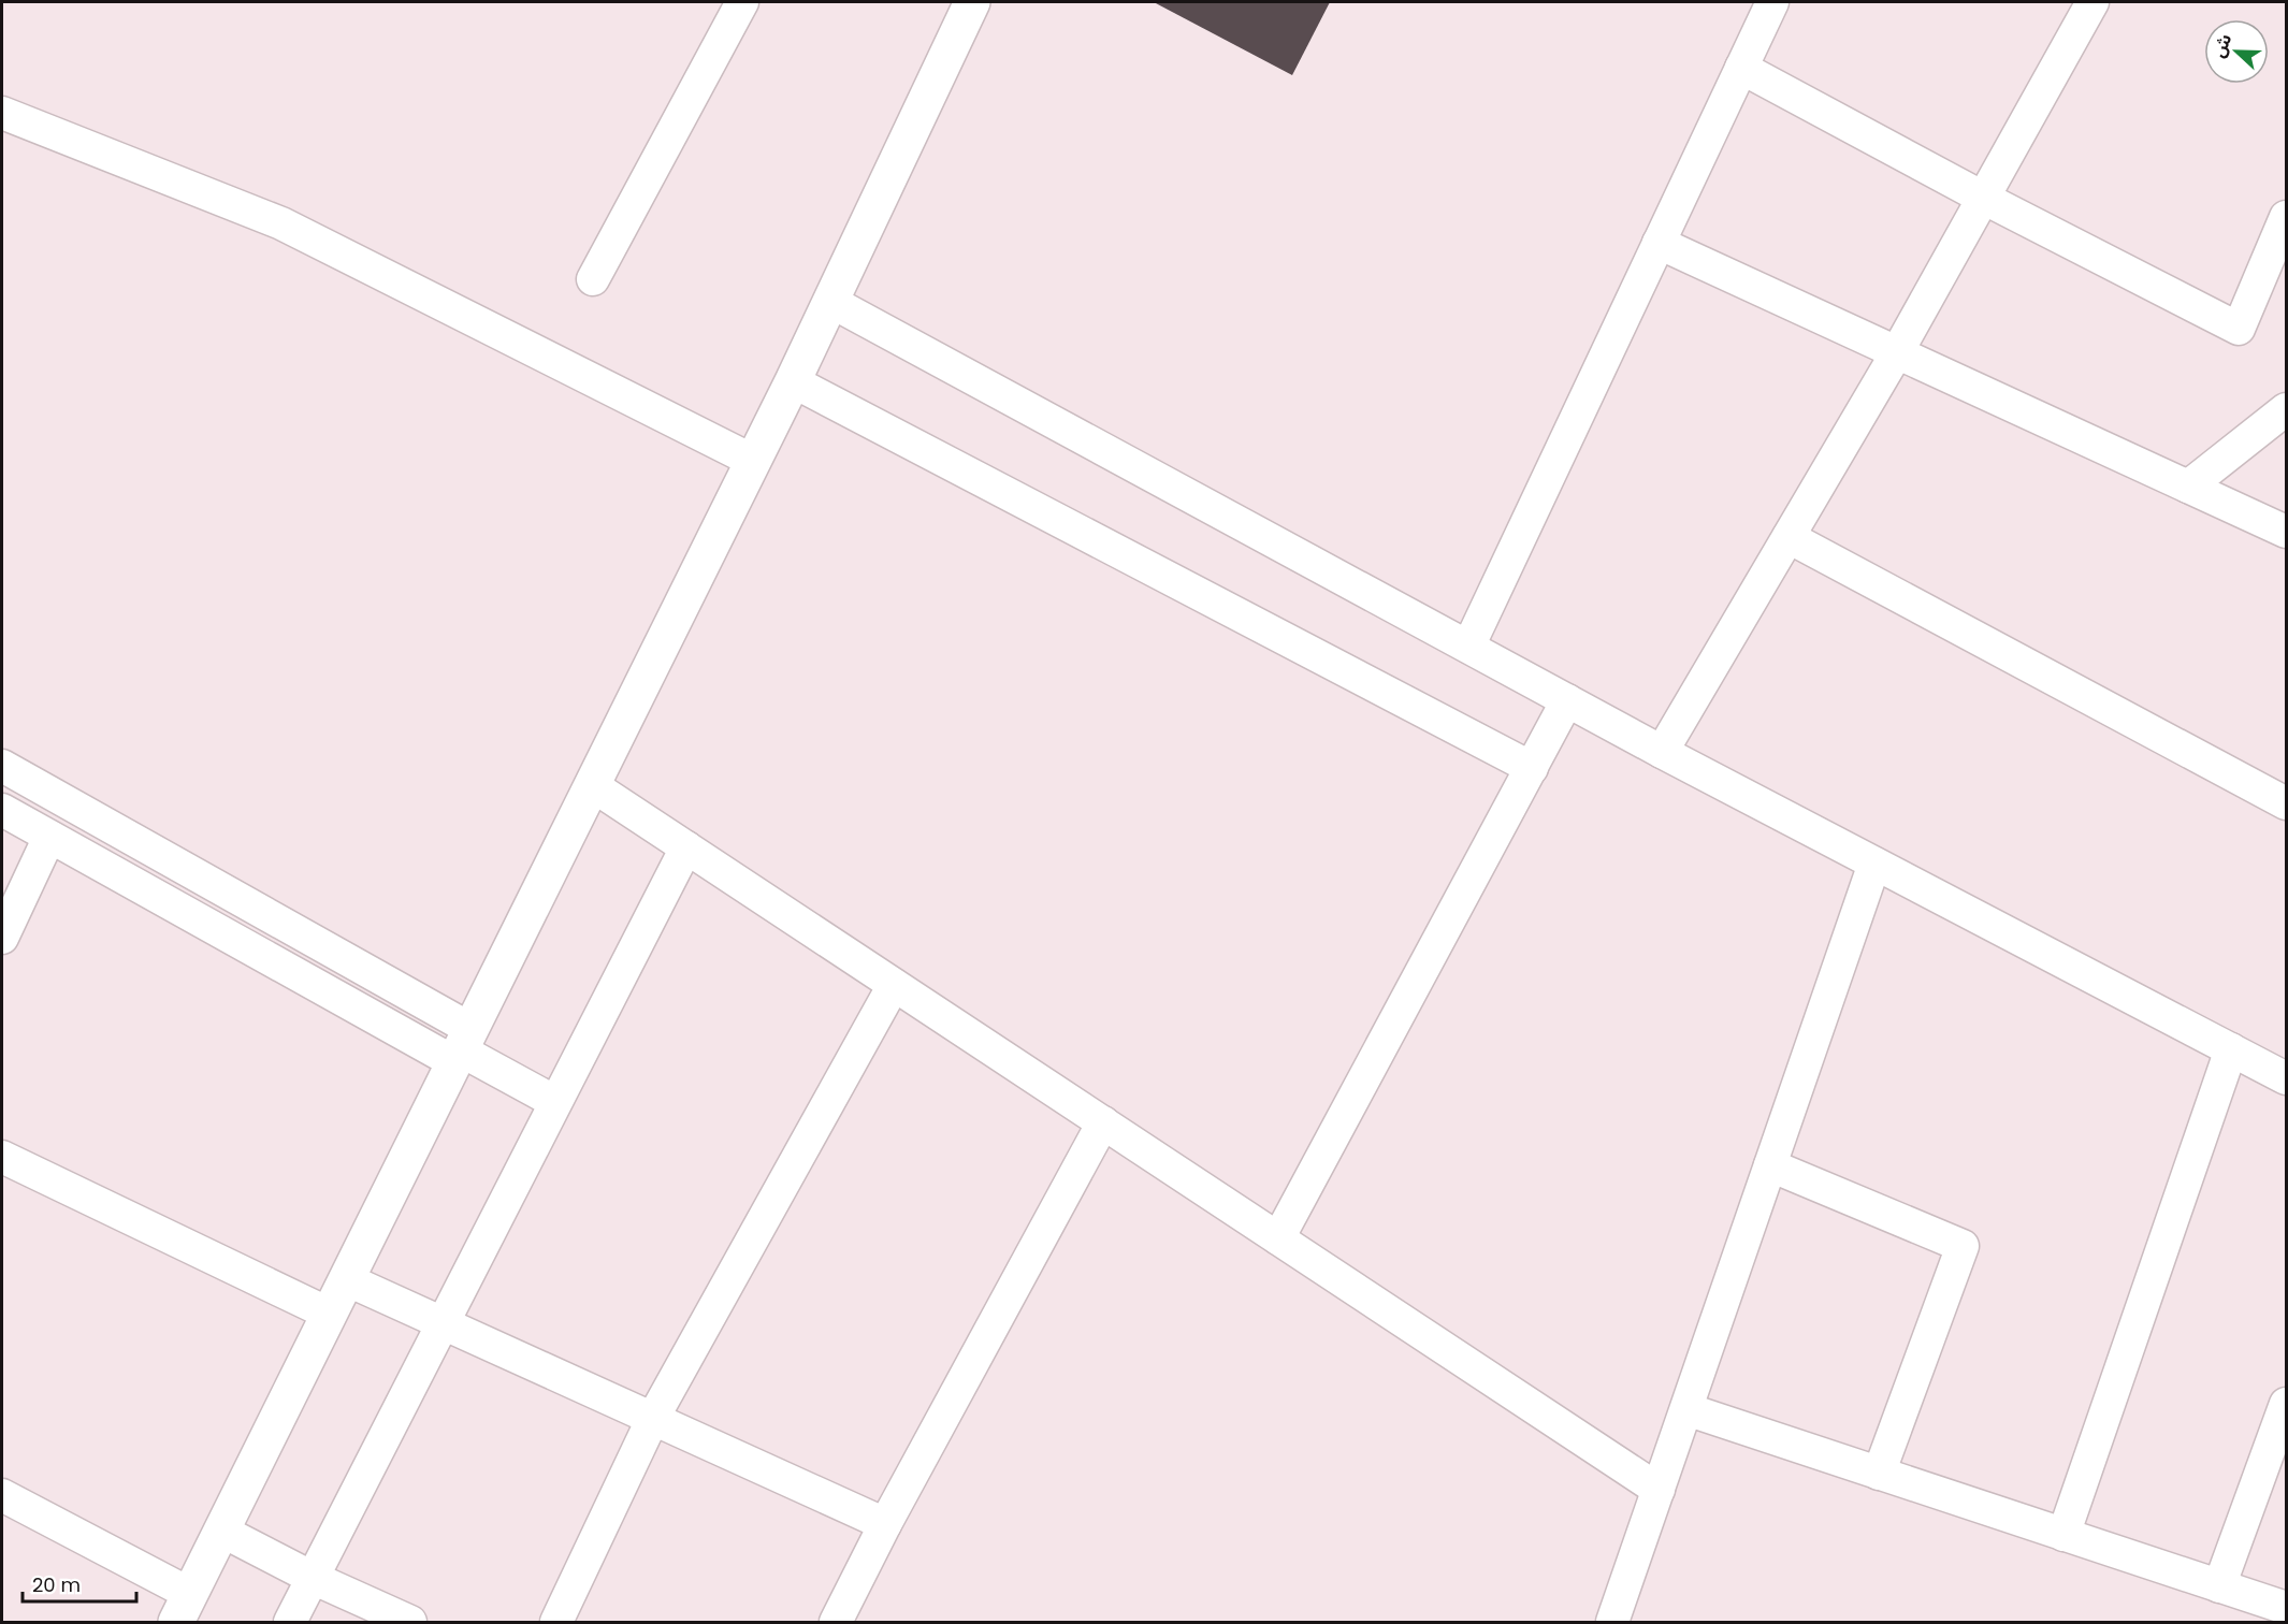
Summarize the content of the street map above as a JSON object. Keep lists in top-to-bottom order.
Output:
{
  "scale_bar": "20 m",
  "north": "left"
}
